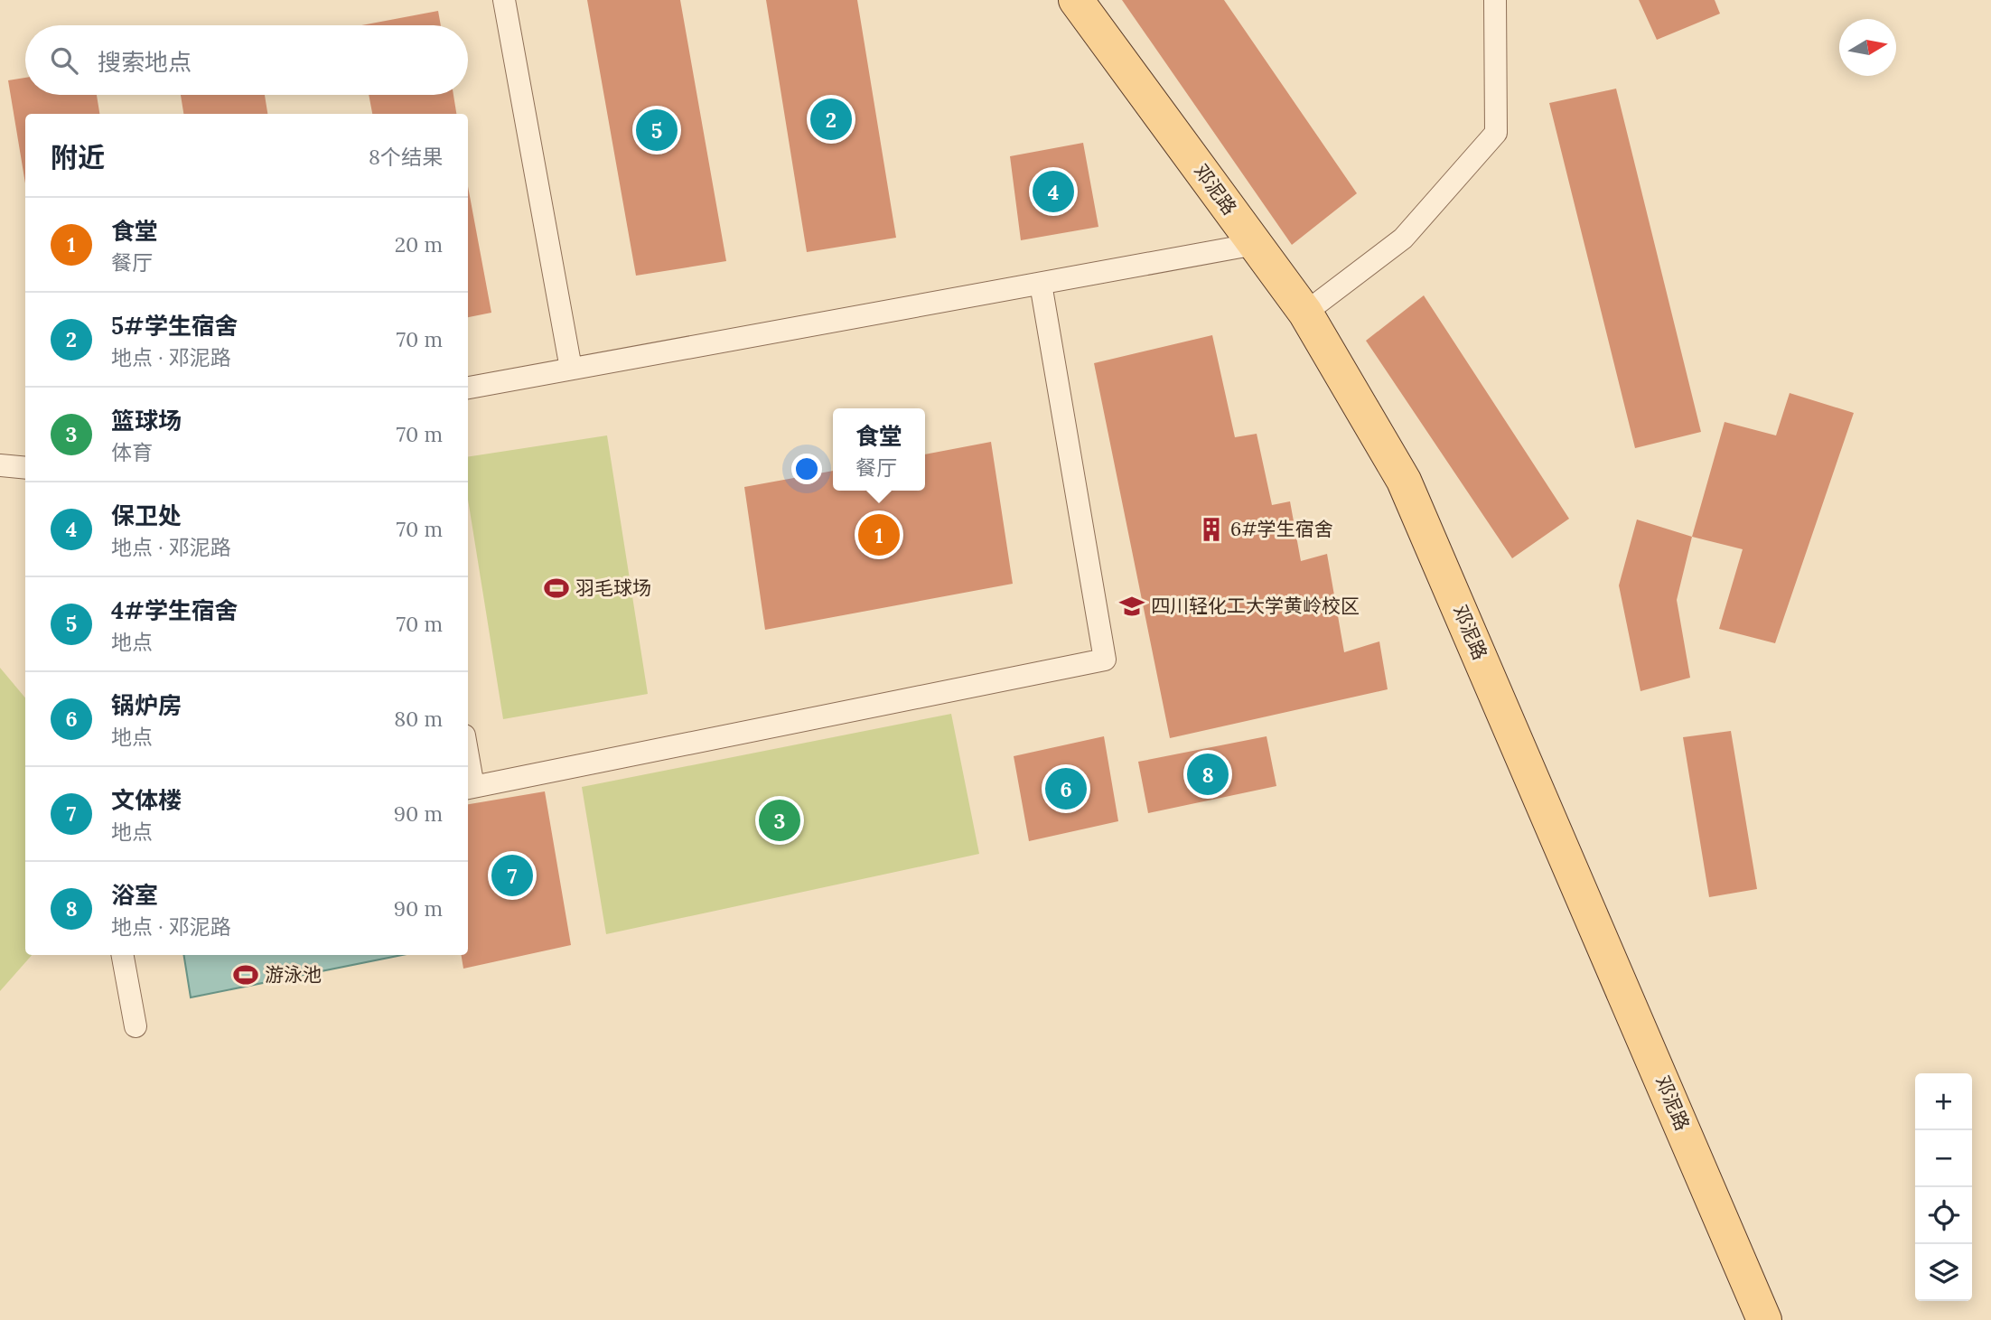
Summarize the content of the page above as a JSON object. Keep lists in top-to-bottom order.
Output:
{
  "streets": {
    "main road": ["邓泥路"]
  },
  "places": {
    "building": ["6#学生宿舍"],
    "sports": ["羽毛球场", "游泳池"],
    "school or university": ["四川轻化工大学黄岭校区"]
  },
  "north": "right",
  "page": {
    "search": "搜索地点",
    "pins": [
      "2",
      "5",
      "4",
      "1",
      "8",
      "6",
      "3",
      "7"
    ],
    "heading": ["附近", "8个结果"],
    "list": [
      {
        "mark": "1",
        "name": "食堂",
        "note": "餐厅",
        "value": "20 m"
      },
      {
        "mark": "2",
        "name": "5#学生宿舍",
        "note": "地点 · 邓泥路",
        "value": "70 m"
      },
      {
        "mark": "3",
        "name": "篮球场",
        "note": "体育",
        "value": "70 m"
      },
      {
        "mark": "4",
        "name": "保卫处",
        "note": "地点 · 邓泥路",
        "value": "70 m"
      },
      {
        "mark": "5",
        "name": "4#学生宿舍",
        "note": "地点",
        "value": "70 m"
      },
      {
        "mark": "6",
        "name": "锅炉房",
        "note": "地点",
        "value": "80 m"
      },
      {
        "mark": "7",
        "name": "文体楼",
        "note": "地点",
        "value": "90 m"
      },
      {
        "mark": "8",
        "name": "浴室",
        "note": "地点 · 邓泥路",
        "value": "90 m"
      }
    ],
    "popup": ["食堂", "餐厅"],
    "map_buttons": ["+", "−"]
  }
}
